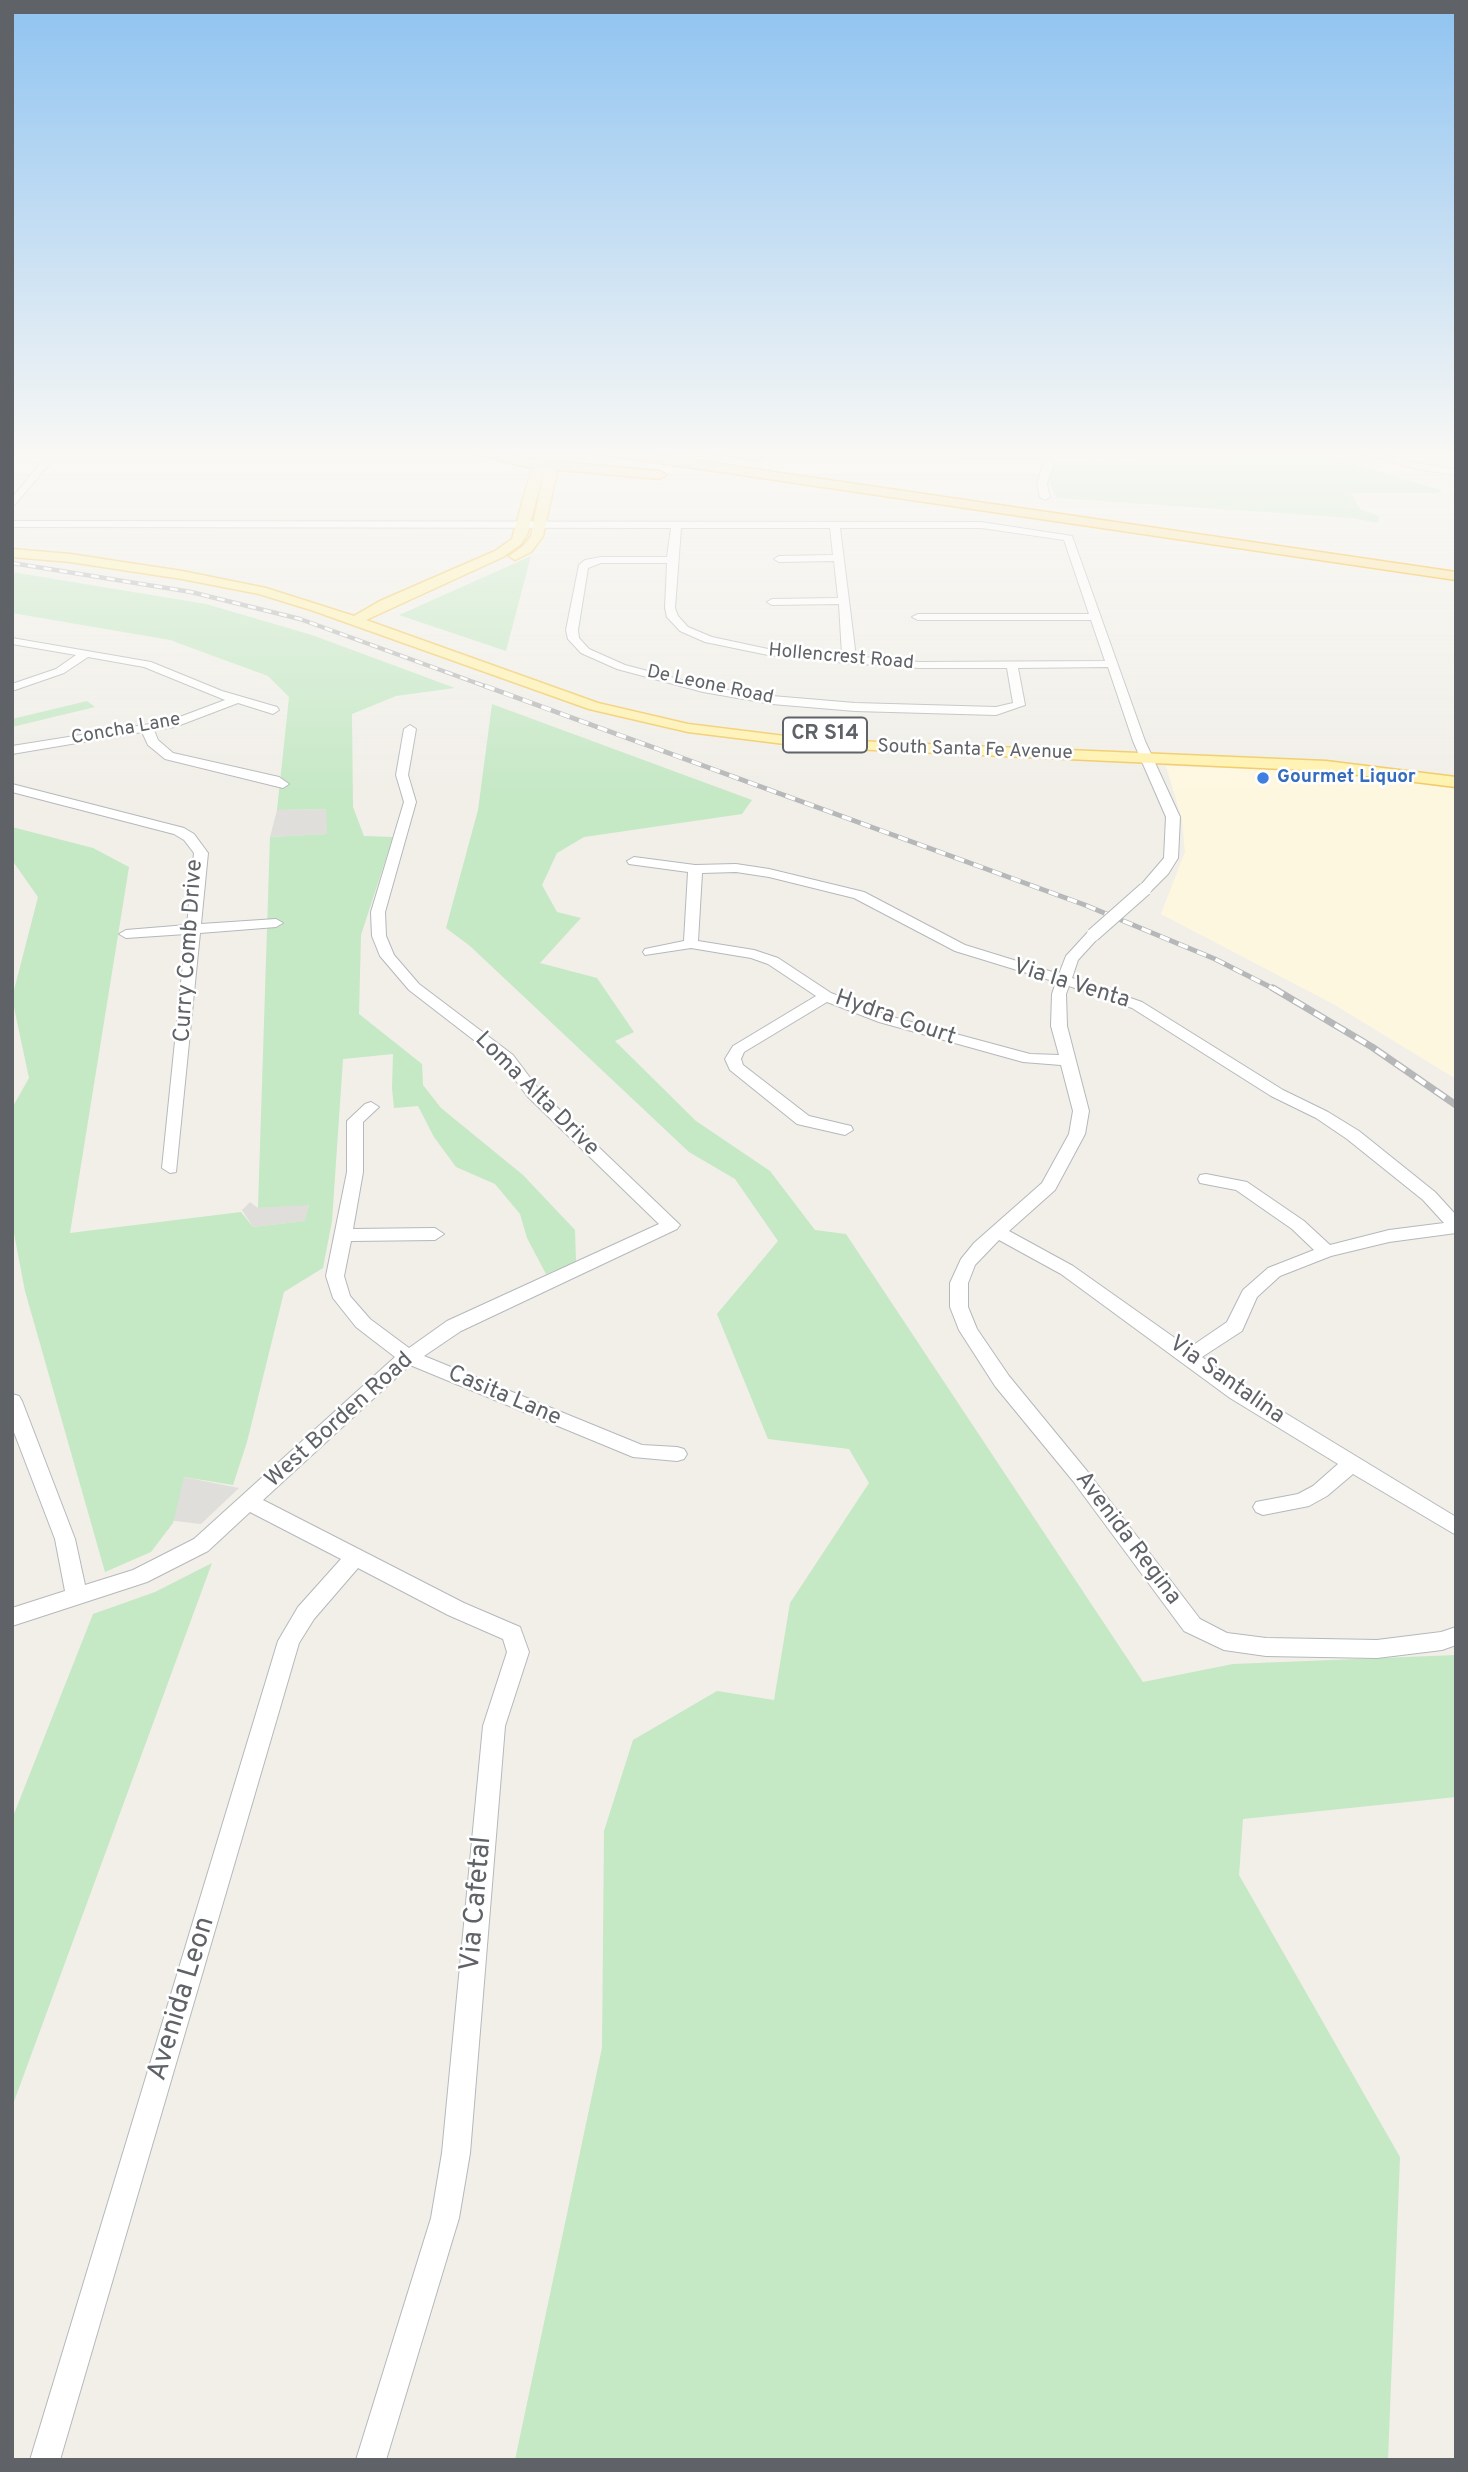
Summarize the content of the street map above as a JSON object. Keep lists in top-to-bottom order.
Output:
{
  "streets": {
    "main road": ["CR S14", "South Santa Fe Avenue"],
    "street": [
      "Hollencrest Road",
      "De Leone Road",
      "Concha Lane",
      "Curry Comb Drive",
      "Via la Venta",
      "Hydra Court",
      "Loma Alta Drive",
      "Via Santalina",
      "Casita Lane",
      "West Borden Road",
      "Avenida Regina",
      "Via Cafetal",
      "Avenida Leon"
    ]
  },
  "crossings": [
    ["Hollencrest Road", "De Leone Road"],
    ["CR S14", "South Santa Fe Avenue"],
    ["Via la Venta", "Avenida Regina"],
    ["Hydra Court", "Avenida Regina"],
    ["Loma Alta Drive", "West Borden Road"],
    ["Via Santalina", "Avenida Regina"],
    ["Casita Lane", "West Borden Road"],
    ["West Borden Road", "Via Cafetal"],
    ["Via Cafetal", "Avenida Leon"]
  ],
  "places": ["Gourmet Liquor"]
}
